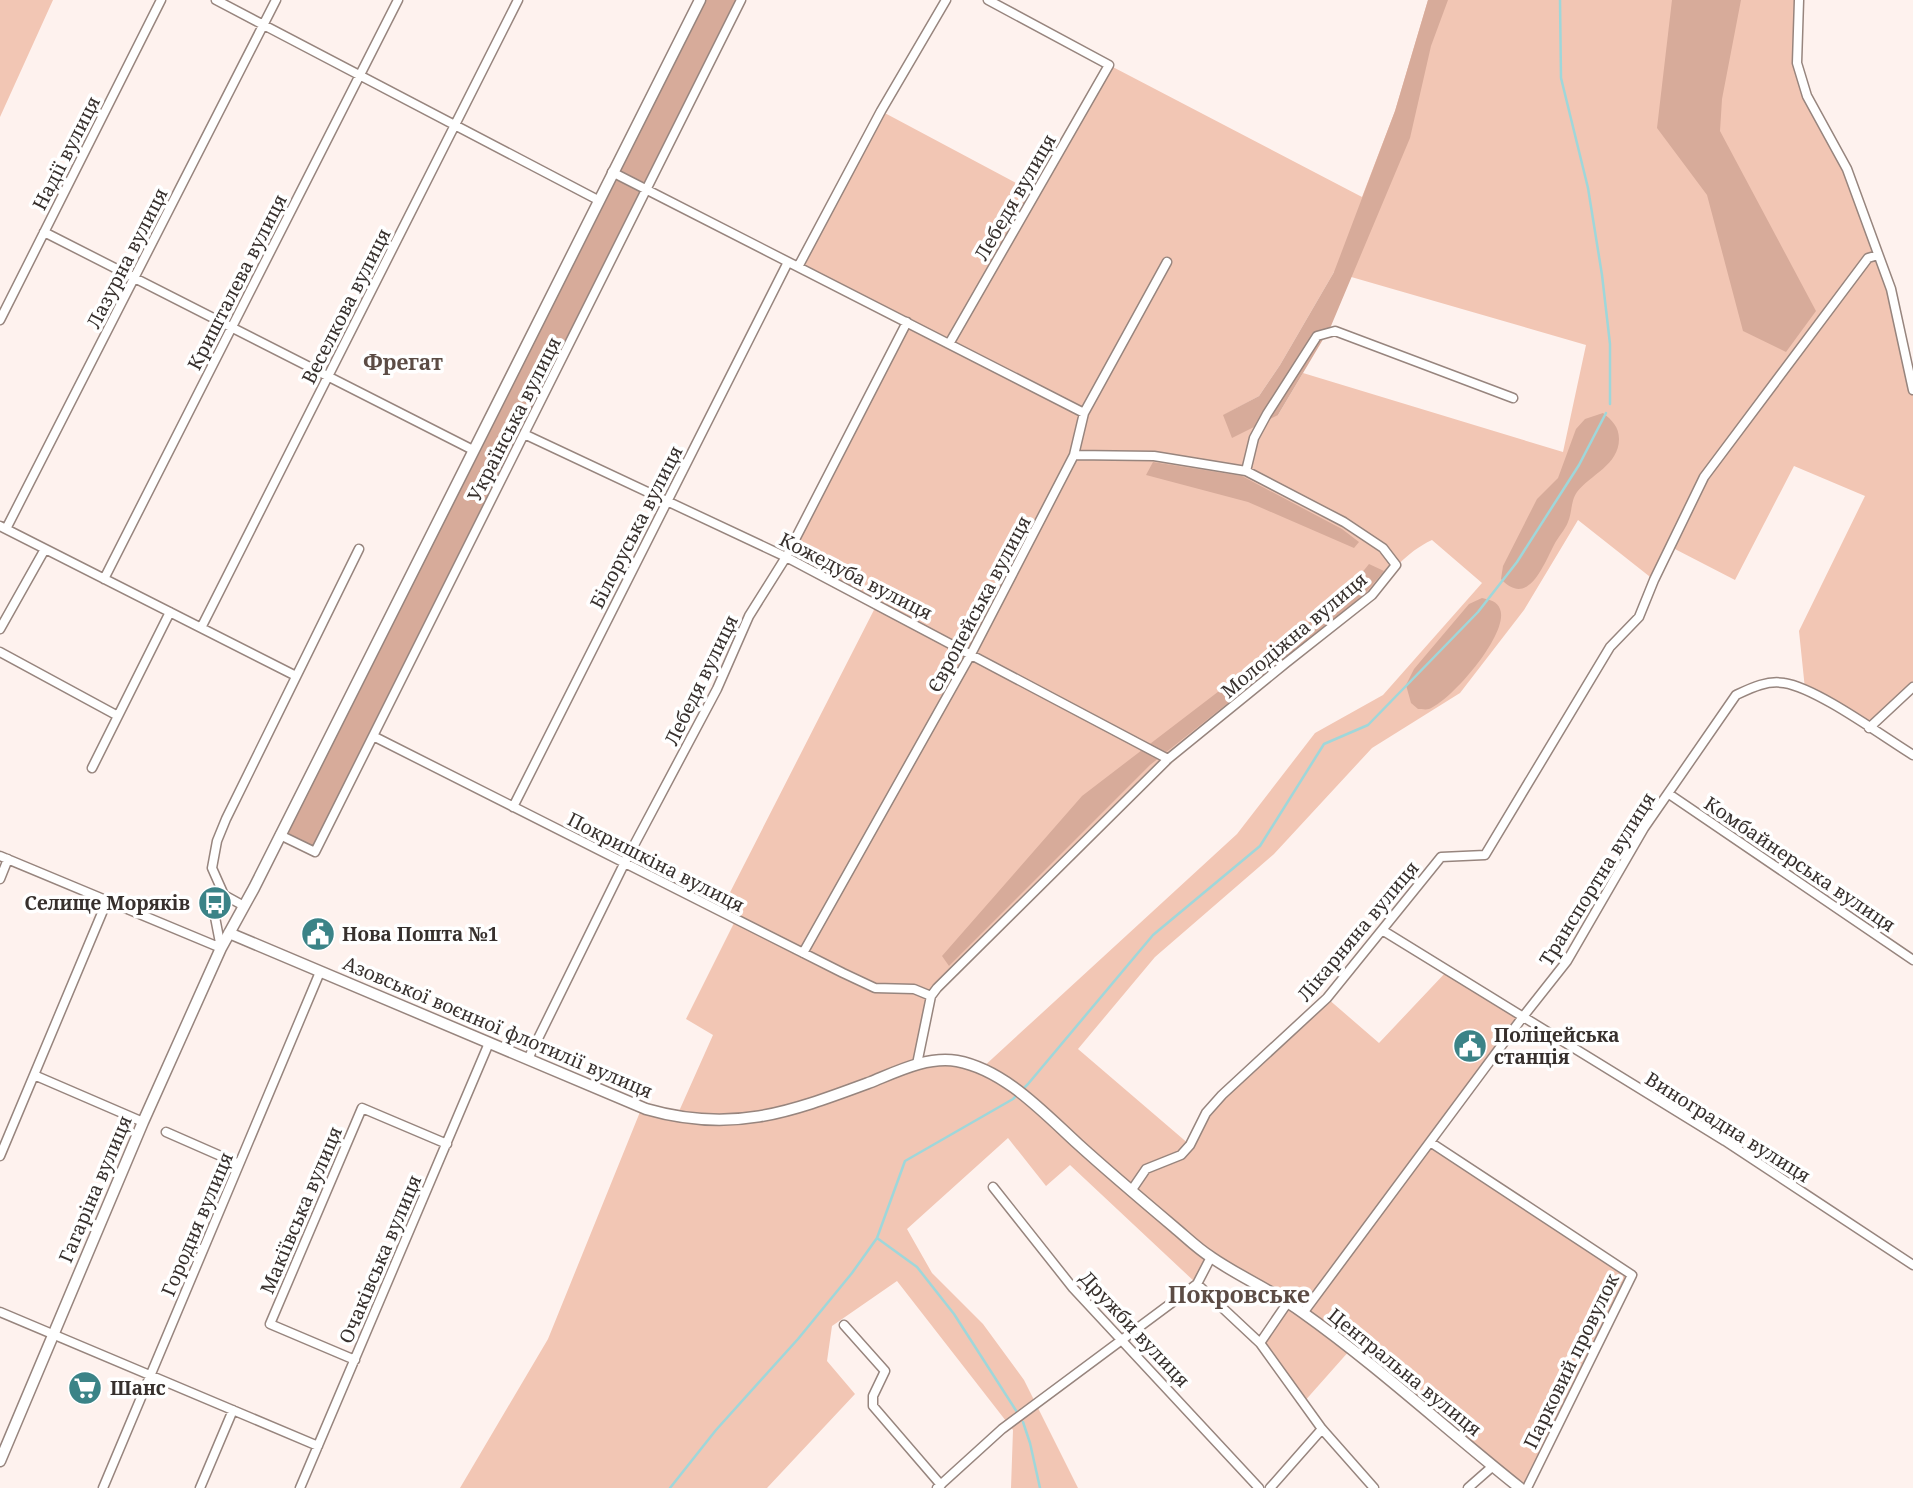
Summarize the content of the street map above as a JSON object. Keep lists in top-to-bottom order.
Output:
{
  "streets": {
    "street": [
      "Надії вулиця",
      "Лебедя вулиця",
      "Лазурна вулиця",
      "Кришталева вулиця",
      "Веселкова вулиця",
      "Українська вулиця",
      "Білоруська вулиця",
      "Кожедуба вулиця",
      "Європейська вулиця",
      "Молодіжна вулиця",
      "Покришкіна вулиця",
      "Комбайнерська вулиця",
      "Транспортна вулиця",
      "Лікарняна вулиця",
      "Азовської воєнної флотилії вулиця",
      "Виноградна вулиця",
      "Гагаріна вулиця",
      "Макіївська вулиця",
      "Городня вулиця",
      "Очаківська вулиця",
      "Дружби вулиця",
      "Парковий провулок",
      "Центральна вулиця"
    ]
  },
  "crossings": [
    ["Лебедя вулиця", "Кожедуба вулиця"],
    ["Лебедя вулиця", "Покришкіна вулиця"],
    ["Лебедя вулиця", "Азовської воєнної флотилії вулиця"],
    ["Українська вулиця", "Кожедуба вулиця"],
    ["Українська вулиця", "Покришкіна вулиця"],
    ["Українська вулиця", "Гагаріна вулиця"],
    ["Білоруська вулиця", "Кожедуба вулиця"],
    ["Білоруська вулиця", "Покришкіна вулиця"],
    ["Кожедуба вулиця", "Європейська вулиця"],
    ["Кожедуба вулиця", "Молодіжна вулиця"],
    ["Європейська вулиця", "Покришкіна вулиця"],
    ["Молодіжна вулиця", "Покришкіна вулиця"],
    ["Молодіжна вулиця", "Азовської воєнної флотилії вулиця"],
    ["Молодіжна вулиця", "Центральна вулиця"],
    ["Комбайнерська вулиця", "Транспортна вулиця"],
    ["Транспортна вулиця", "Виноградна вулиця"],
    ["Транспортна вулиця", "Парковий провулок"],
    ["Транспортна вулиця", "Центральна вулиця"],
    ["Лікарняна вулиця", "Виноградна вулиця"],
    ["Лікарняна вулиця", "Центральна вулиця"],
    ["Азовської воєнної флотилії вулиця", "Гагаріна вулиця"],
    ["Азовської воєнної флотилії вулиця", "Городня вулиця"],
    ["Азовської воєнної флотилії вулиця", "Очаківська вулиця"],
    ["Азовської воєнної флотилії вулиця", "Центральна вулиця"],
    ["Макіївська вулиця", "Очаківська вулиця"]
  ],
  "districts": ["Фрегат", "Покровське"],
  "places": {
    "bus stop": ["Селище Моряків"],
    "public building": ["Нова Пошта №1", "Поліцейська станція"],
    "supermarket": ["Шанс"]
  }
}
